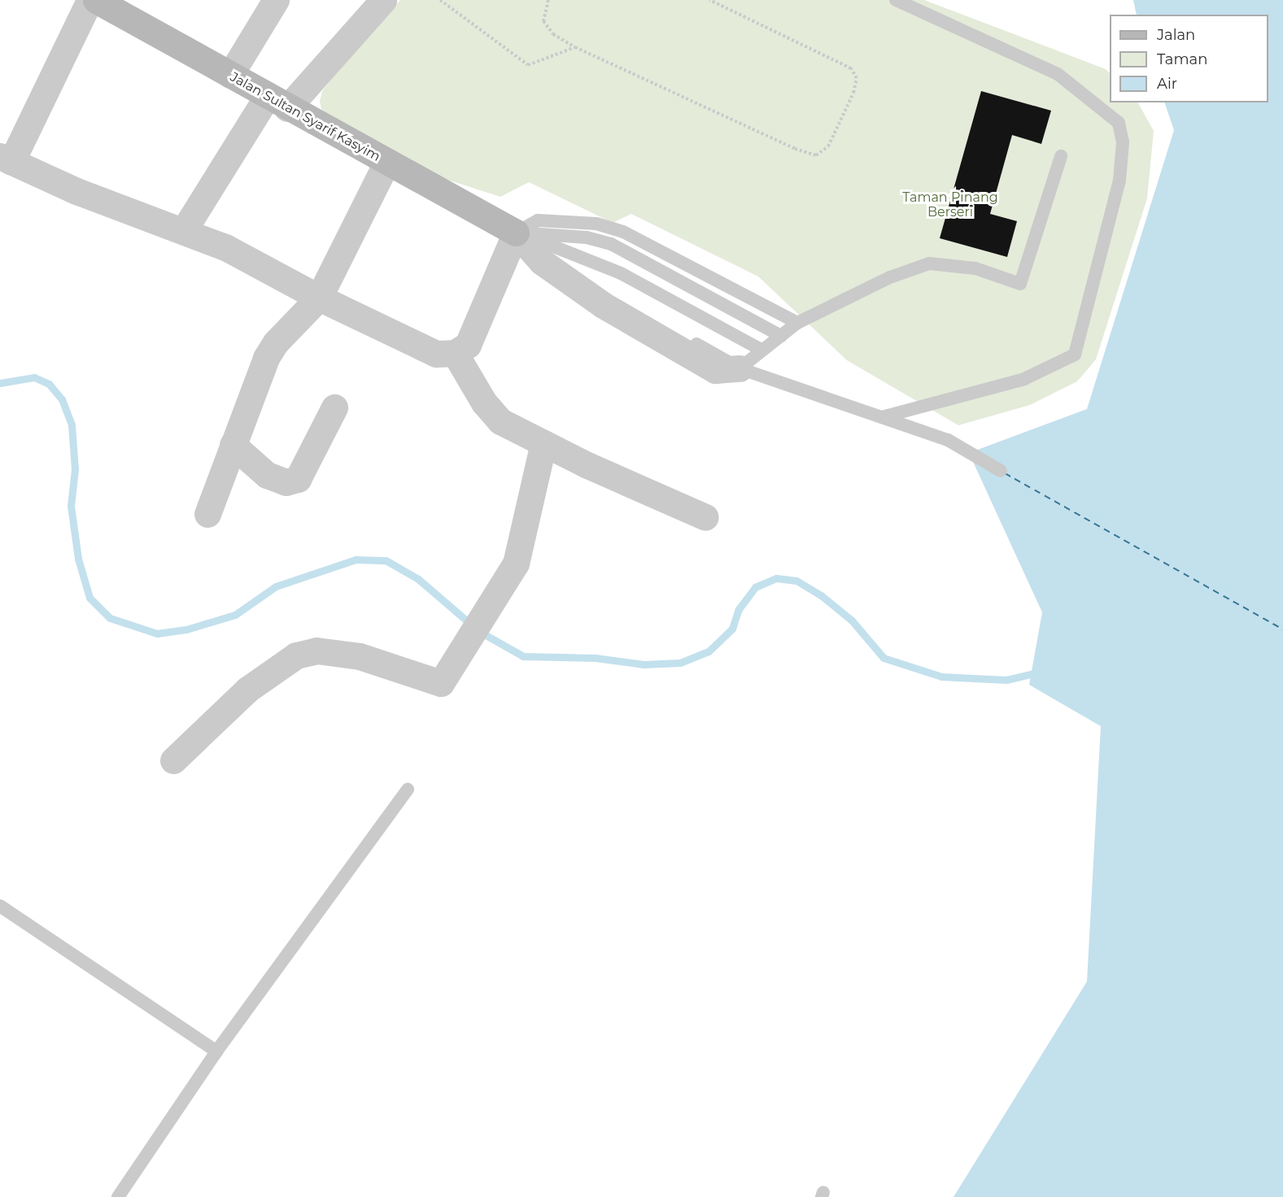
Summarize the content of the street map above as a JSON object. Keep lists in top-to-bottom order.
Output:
{
  "streets": {
    "main road": ["Jalan Sultan Syarif Kasyim"]
  },
  "parks": ["Taman Pinang Berseri"],
  "legend": ["Jalan", "Taman", "Air"]
}
